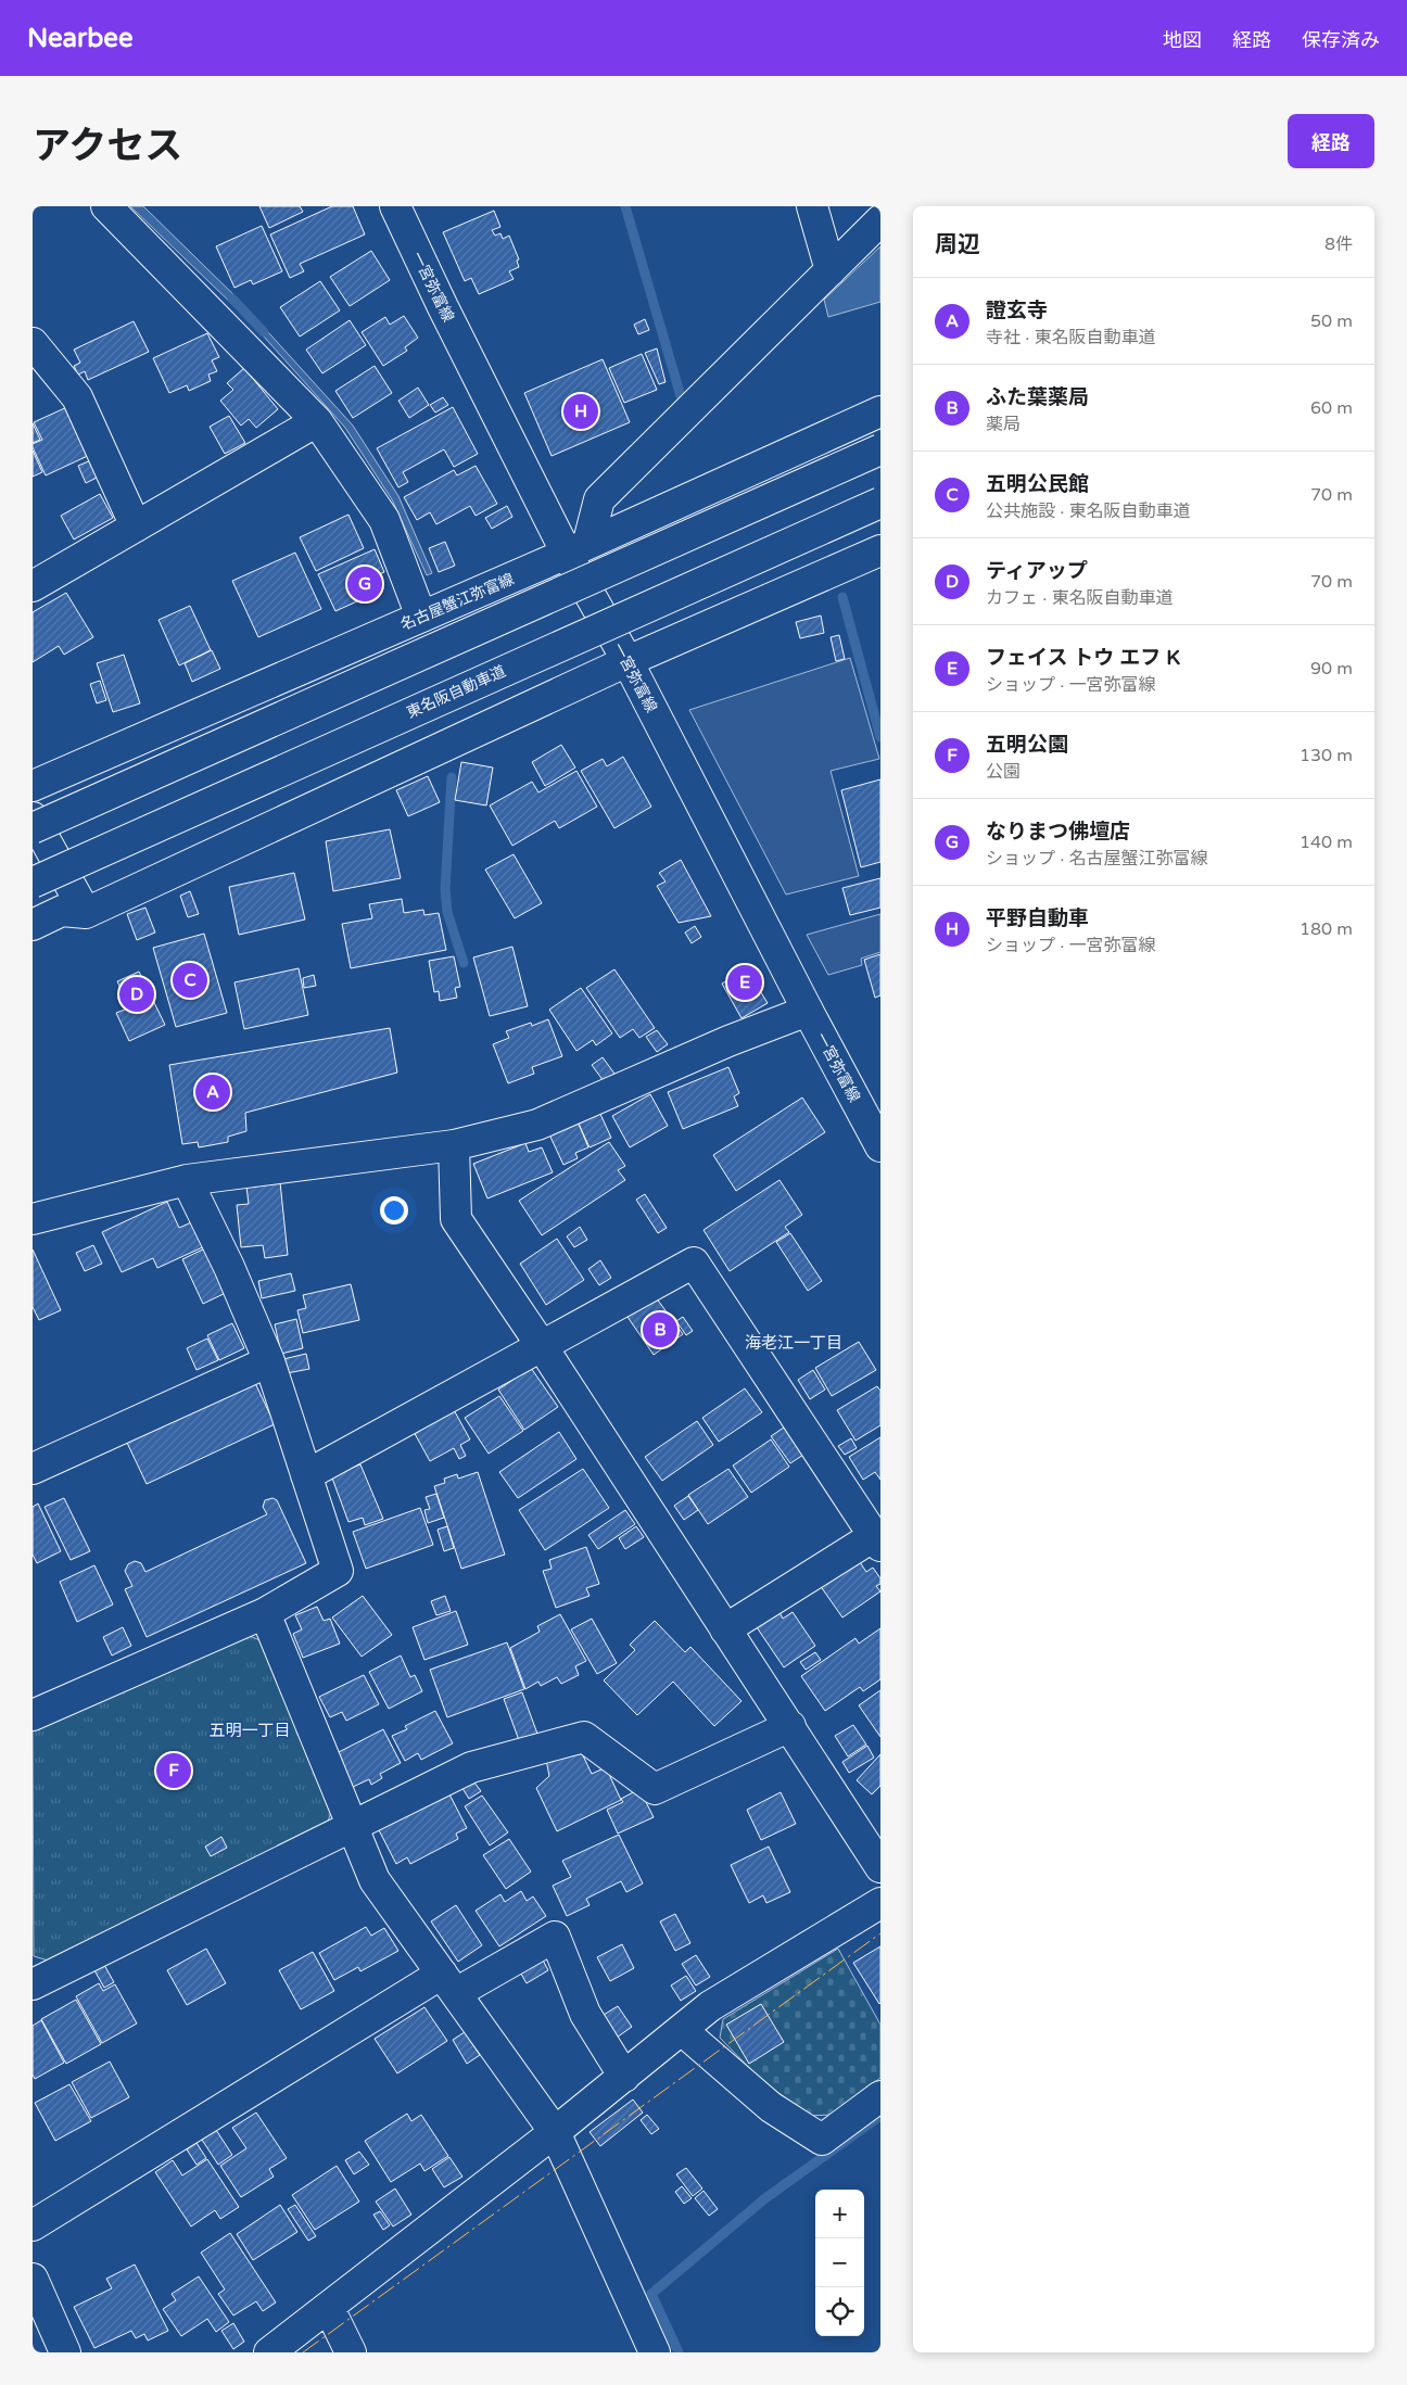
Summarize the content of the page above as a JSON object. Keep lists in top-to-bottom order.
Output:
{
  "streets": {
    "main road": ["一宮弥富線", "名古屋蟹江弥富線", "東名阪自動車道"]
  },
  "crossings": [
    ["一宮弥富線", "名古屋蟹江弥富線"]
  ],
  "districts": ["海老江一丁目", "五明一丁目"],
  "page": {
    "header": "Nearbee",
    "nav": ["地図", "経路", "保存済み"],
    "title": "アクセス",
    "buttons": "経路",
    "heading": ["周辺", "8件"],
    "list": [
      {
        "mark": "A",
        "name": "證玄寺",
        "note": "寺社 · 東名阪自動車道",
        "value": "50 m"
      },
      {
        "mark": "B",
        "name": "ふた葉薬局",
        "note": "薬局",
        "value": "60 m"
      },
      {
        "mark": "C",
        "name": "五明公民館",
        "note": "公共施設 · 東名阪自動車道",
        "value": "70 m"
      },
      {
        "mark": "D",
        "name": "ティアップ",
        "note": "カフェ · 東名阪自動車道",
        "value": "70 m"
      },
      {
        "mark": "E",
        "name": "フェイス トウ エフ K",
        "note": "ショップ · 一宮弥富線",
        "value": "90 m"
      },
      {
        "mark": "F",
        "name": "五明公園",
        "note": "公園",
        "value": "130 m"
      },
      {
        "mark": "G",
        "name": "なりまつ佛壇店",
        "note": "ショップ · 名古屋蟹江弥富線",
        "value": "140 m"
      },
      {
        "mark": "H",
        "name": "平野自動車",
        "note": "ショップ · 一宮弥富線",
        "value": "180 m"
      }
    ],
    "pins": [
      "H",
      "G",
      "C",
      "E",
      "D",
      "A",
      "B",
      "F"
    ],
    "map_buttons": ["+", "−"]
  }
}
